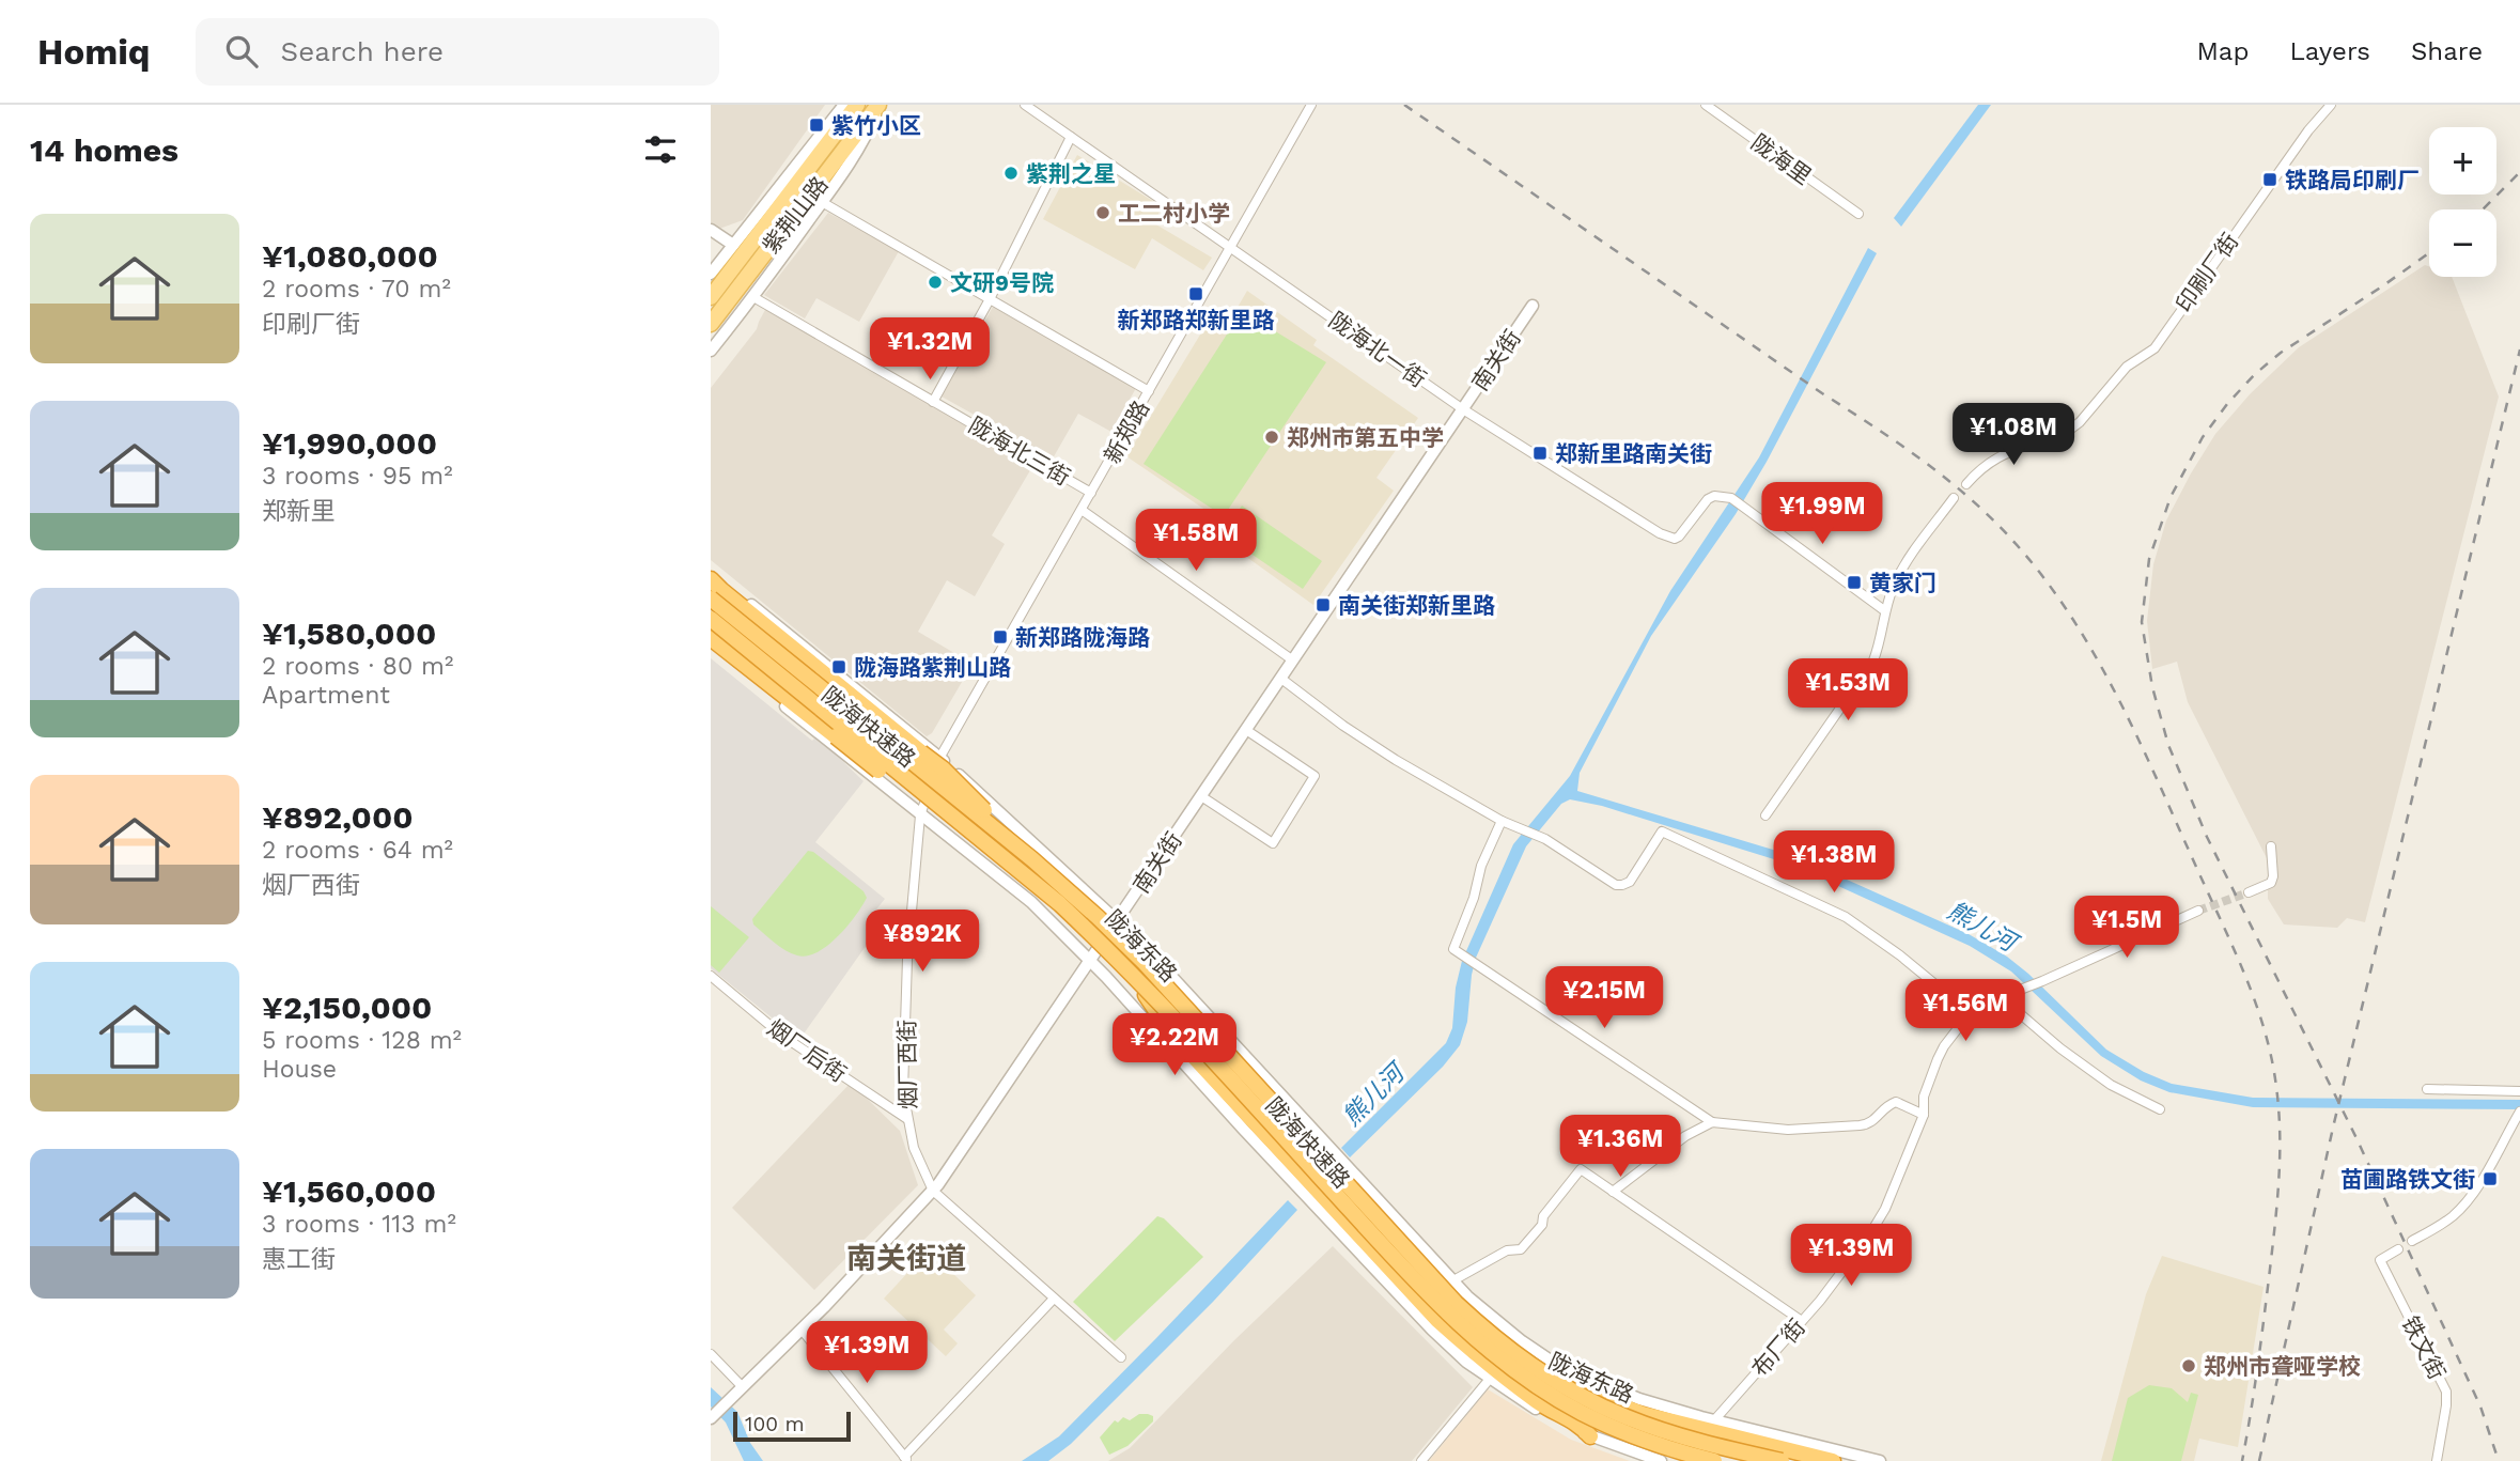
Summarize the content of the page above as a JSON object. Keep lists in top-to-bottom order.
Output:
{
  "streets": {
    "highway": ["陇海快速路"],
    "main road": ["紫荆山路"],
    "street": [
      "陇海里",
      "印刷厂街",
      "陇海北一街",
      "南关街",
      "新郑路",
      "陇海北三街",
      "陇海东路",
      "烟厂后街",
      "烟厂西街",
      "布厂街",
      "铁文街"
    ]
  },
  "crossings": [
    ["陇海北一街", "南关街"],
    ["陇海北一街", "新郑路"],
    ["南关街", "陇海东路"],
    ["南关街", "烟厂西街"],
    ["新郑路", "陇海北三街"],
    ["新郑路", "陇海东路"],
    ["新郑路", "烟厂西街"],
    ["陇海东路", "烟厂西街"],
    ["陇海东路", "布厂街"],
    ["烟厂后街", "烟厂西街"]
  ],
  "districts": ["南关街道"],
  "water": ["熊儿河"],
  "places": {
    "transit": [
      "紫竹小区",
      "铁路局印刷厂",
      "新郑路郑新里路",
      "郑新里路南关街",
      "黄家门",
      "南关街郑新里路",
      "新郑路陇海路",
      "陇海路紫荆山路",
      "苗圃路铁文街"
    ],
    "other": [
      "紫荆之星",
      "工二村小学",
      "文研9号院",
      "郑州市第五中学",
      "郑州市聋哑学校"
    ]
  },
  "scale_bar": "100 m",
  "page": {
    "header": "Homiq",
    "search": "Search here",
    "nav": ["Map", "Layers", "Share"],
    "heading": "14 homes",
    "map_buttons": ["+", "−"],
    "list": [
      {
        "name": "¥1,080,000",
        "note": "2 rooms · 70 m² · 印刷厂街"
      },
      {
        "name": "¥1,990,000",
        "note": "3 rooms · 95 m² · 郑新里"
      },
      {
        "name": "¥1,580,000",
        "note": "2 rooms · 80 m² · Apartment"
      },
      {
        "name": "¥892,000",
        "note": "2 rooms · 64 m² · 烟厂西街"
      },
      {
        "name": "¥2,150,000",
        "note": "5 rooms · 128 m² · House"
      },
      {
        "name": "¥1,560,000",
        "note": "3 rooms · 113 m² · 惠工街"
      }
    ],
    "price": [
      "¥1.32M",
      "¥1.08M",
      "¥1.99M",
      "¥1.58M",
      "¥1.53M",
      "¥1.38M",
      "¥1.5M",
      "¥892K",
      "¥2.15M",
      "¥1.56M",
      "¥2.22M",
      "¥1.36M",
      "¥1.39M",
      "¥1.39M"
    ],
    "scale": "100 m"
  }
}
